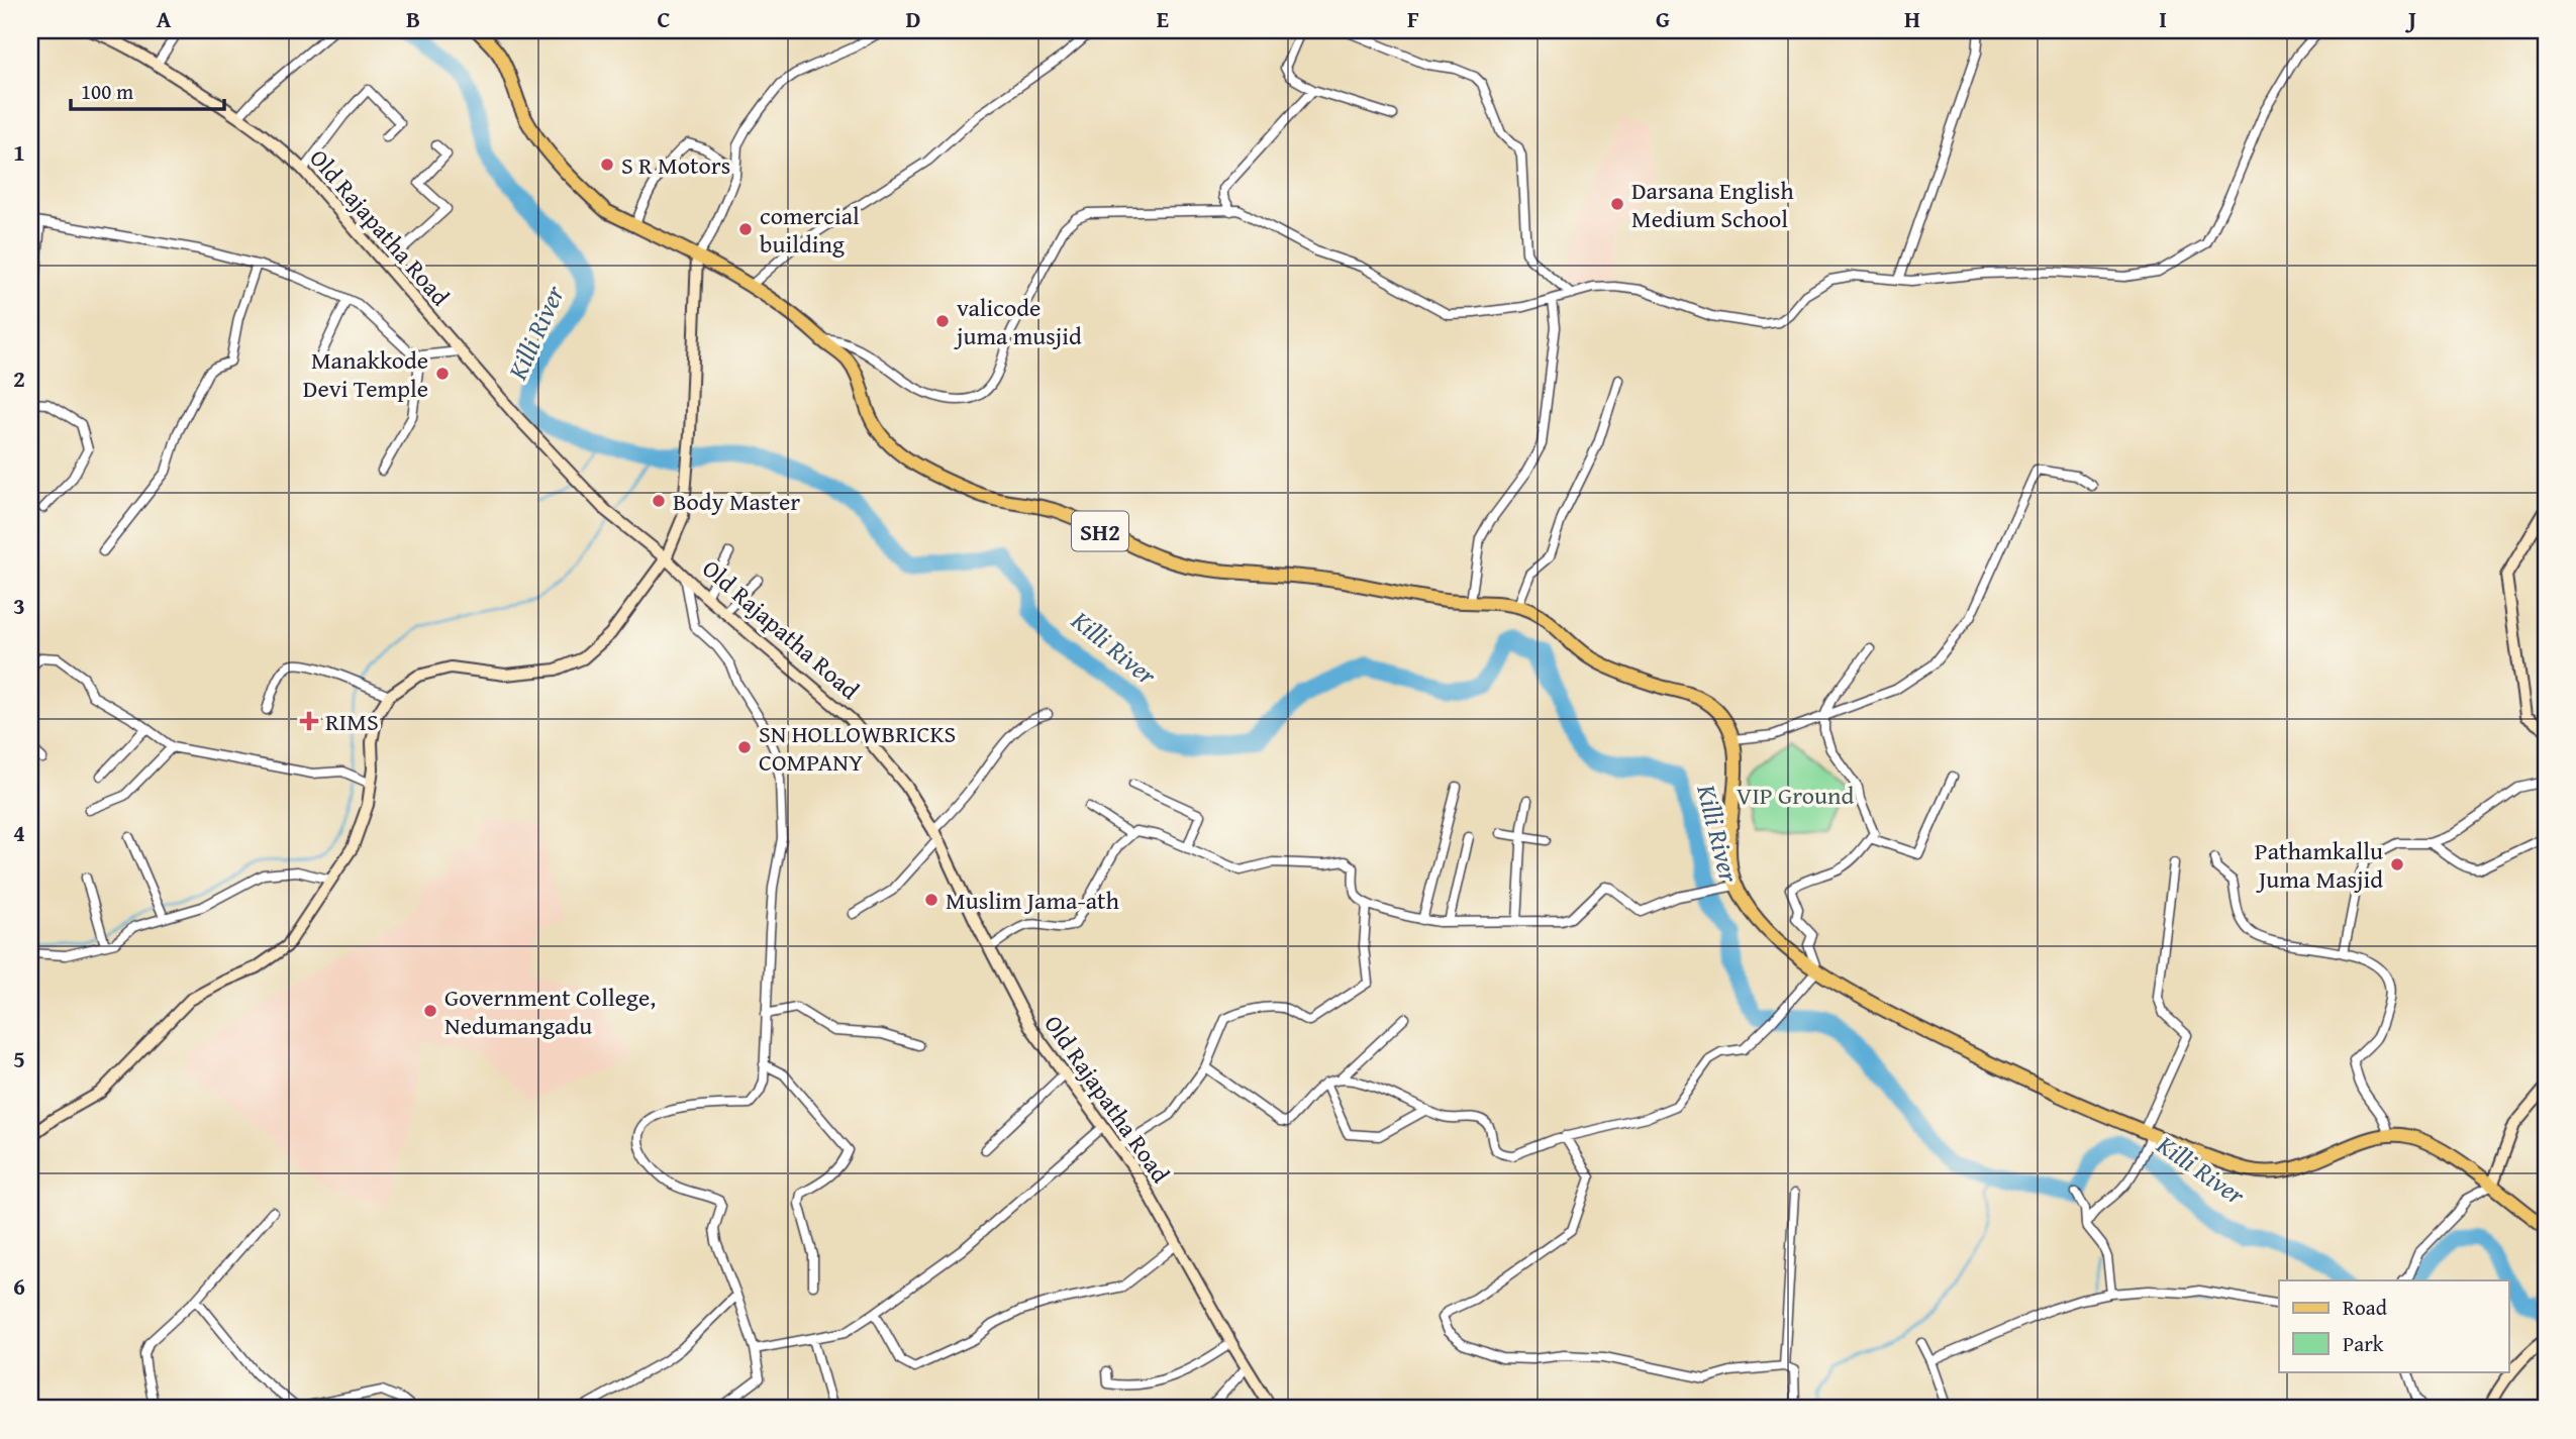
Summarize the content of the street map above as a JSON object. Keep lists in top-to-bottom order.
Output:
{
  "streets": {
    "main road": ["Old Rajapatha Road", "SH2"]
  },
  "water": ["Killi River"],
  "parks": ["VIP Ground"],
  "places": {
    "other": [
      "S R Motors",
      "Darsana English Medium School",
      "comercial building",
      "valicode juma musjid",
      "Manakkode Devi Temple",
      "Body Master",
      "SN HOLLOWBRICKS COMPANY",
      "Pathamkallu Juma Masjid",
      "Muslim Jama-ath",
      "Government College, Nedumangadu"
    ],
    "health": ["RIMS"]
  },
  "legend": ["Road", "Park"],
  "scale_bar": "100 m",
  "grid": {
    "columns": [
      "A",
      "B",
      "C",
      "D",
      "E",
      "F",
      "G",
      "H",
      "I",
      "J"
    ],
    "rows": [
      "1",
      "2",
      "3",
      "4",
      "5",
      "6"
    ]
  }
}
